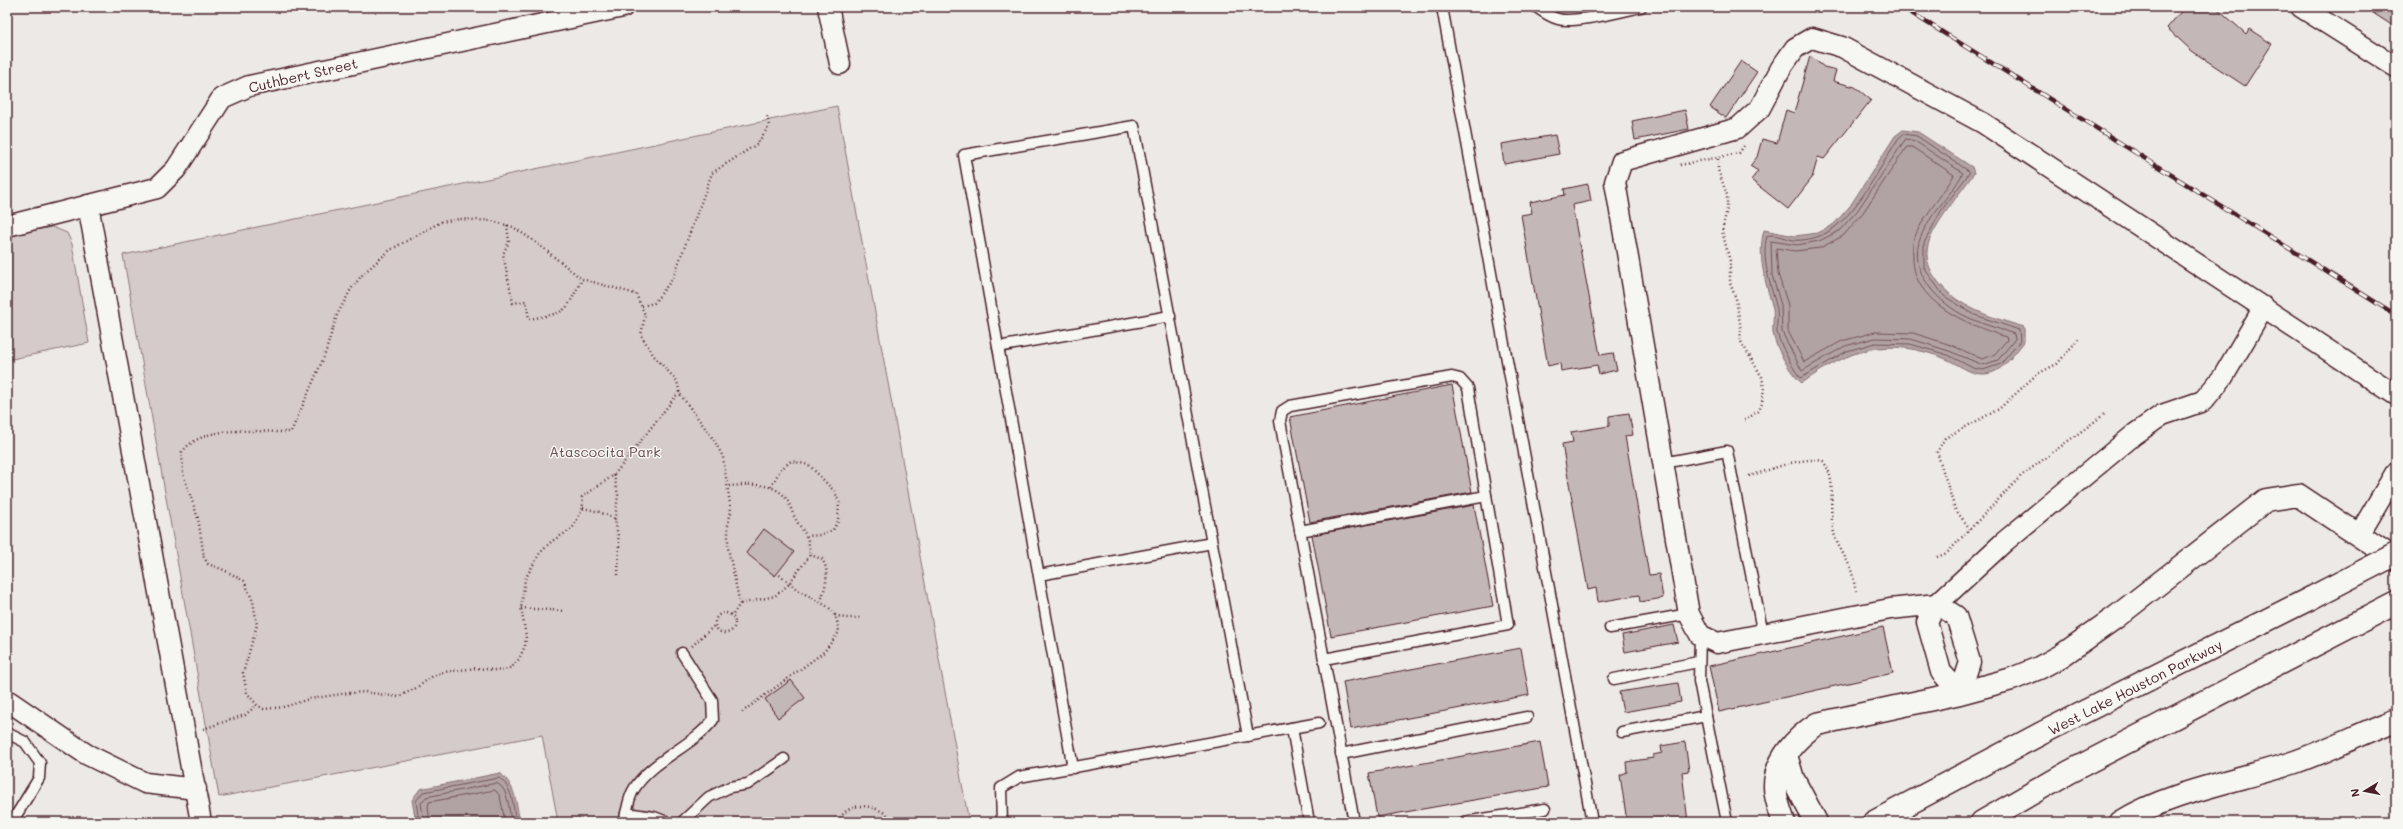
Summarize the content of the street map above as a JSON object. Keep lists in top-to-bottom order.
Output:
{
  "streets": {
    "street": ["Cuthbert Street", "West Lake Houston Parkway"]
  },
  "parks": ["Atascocita Park"],
  "north": "left"
}
